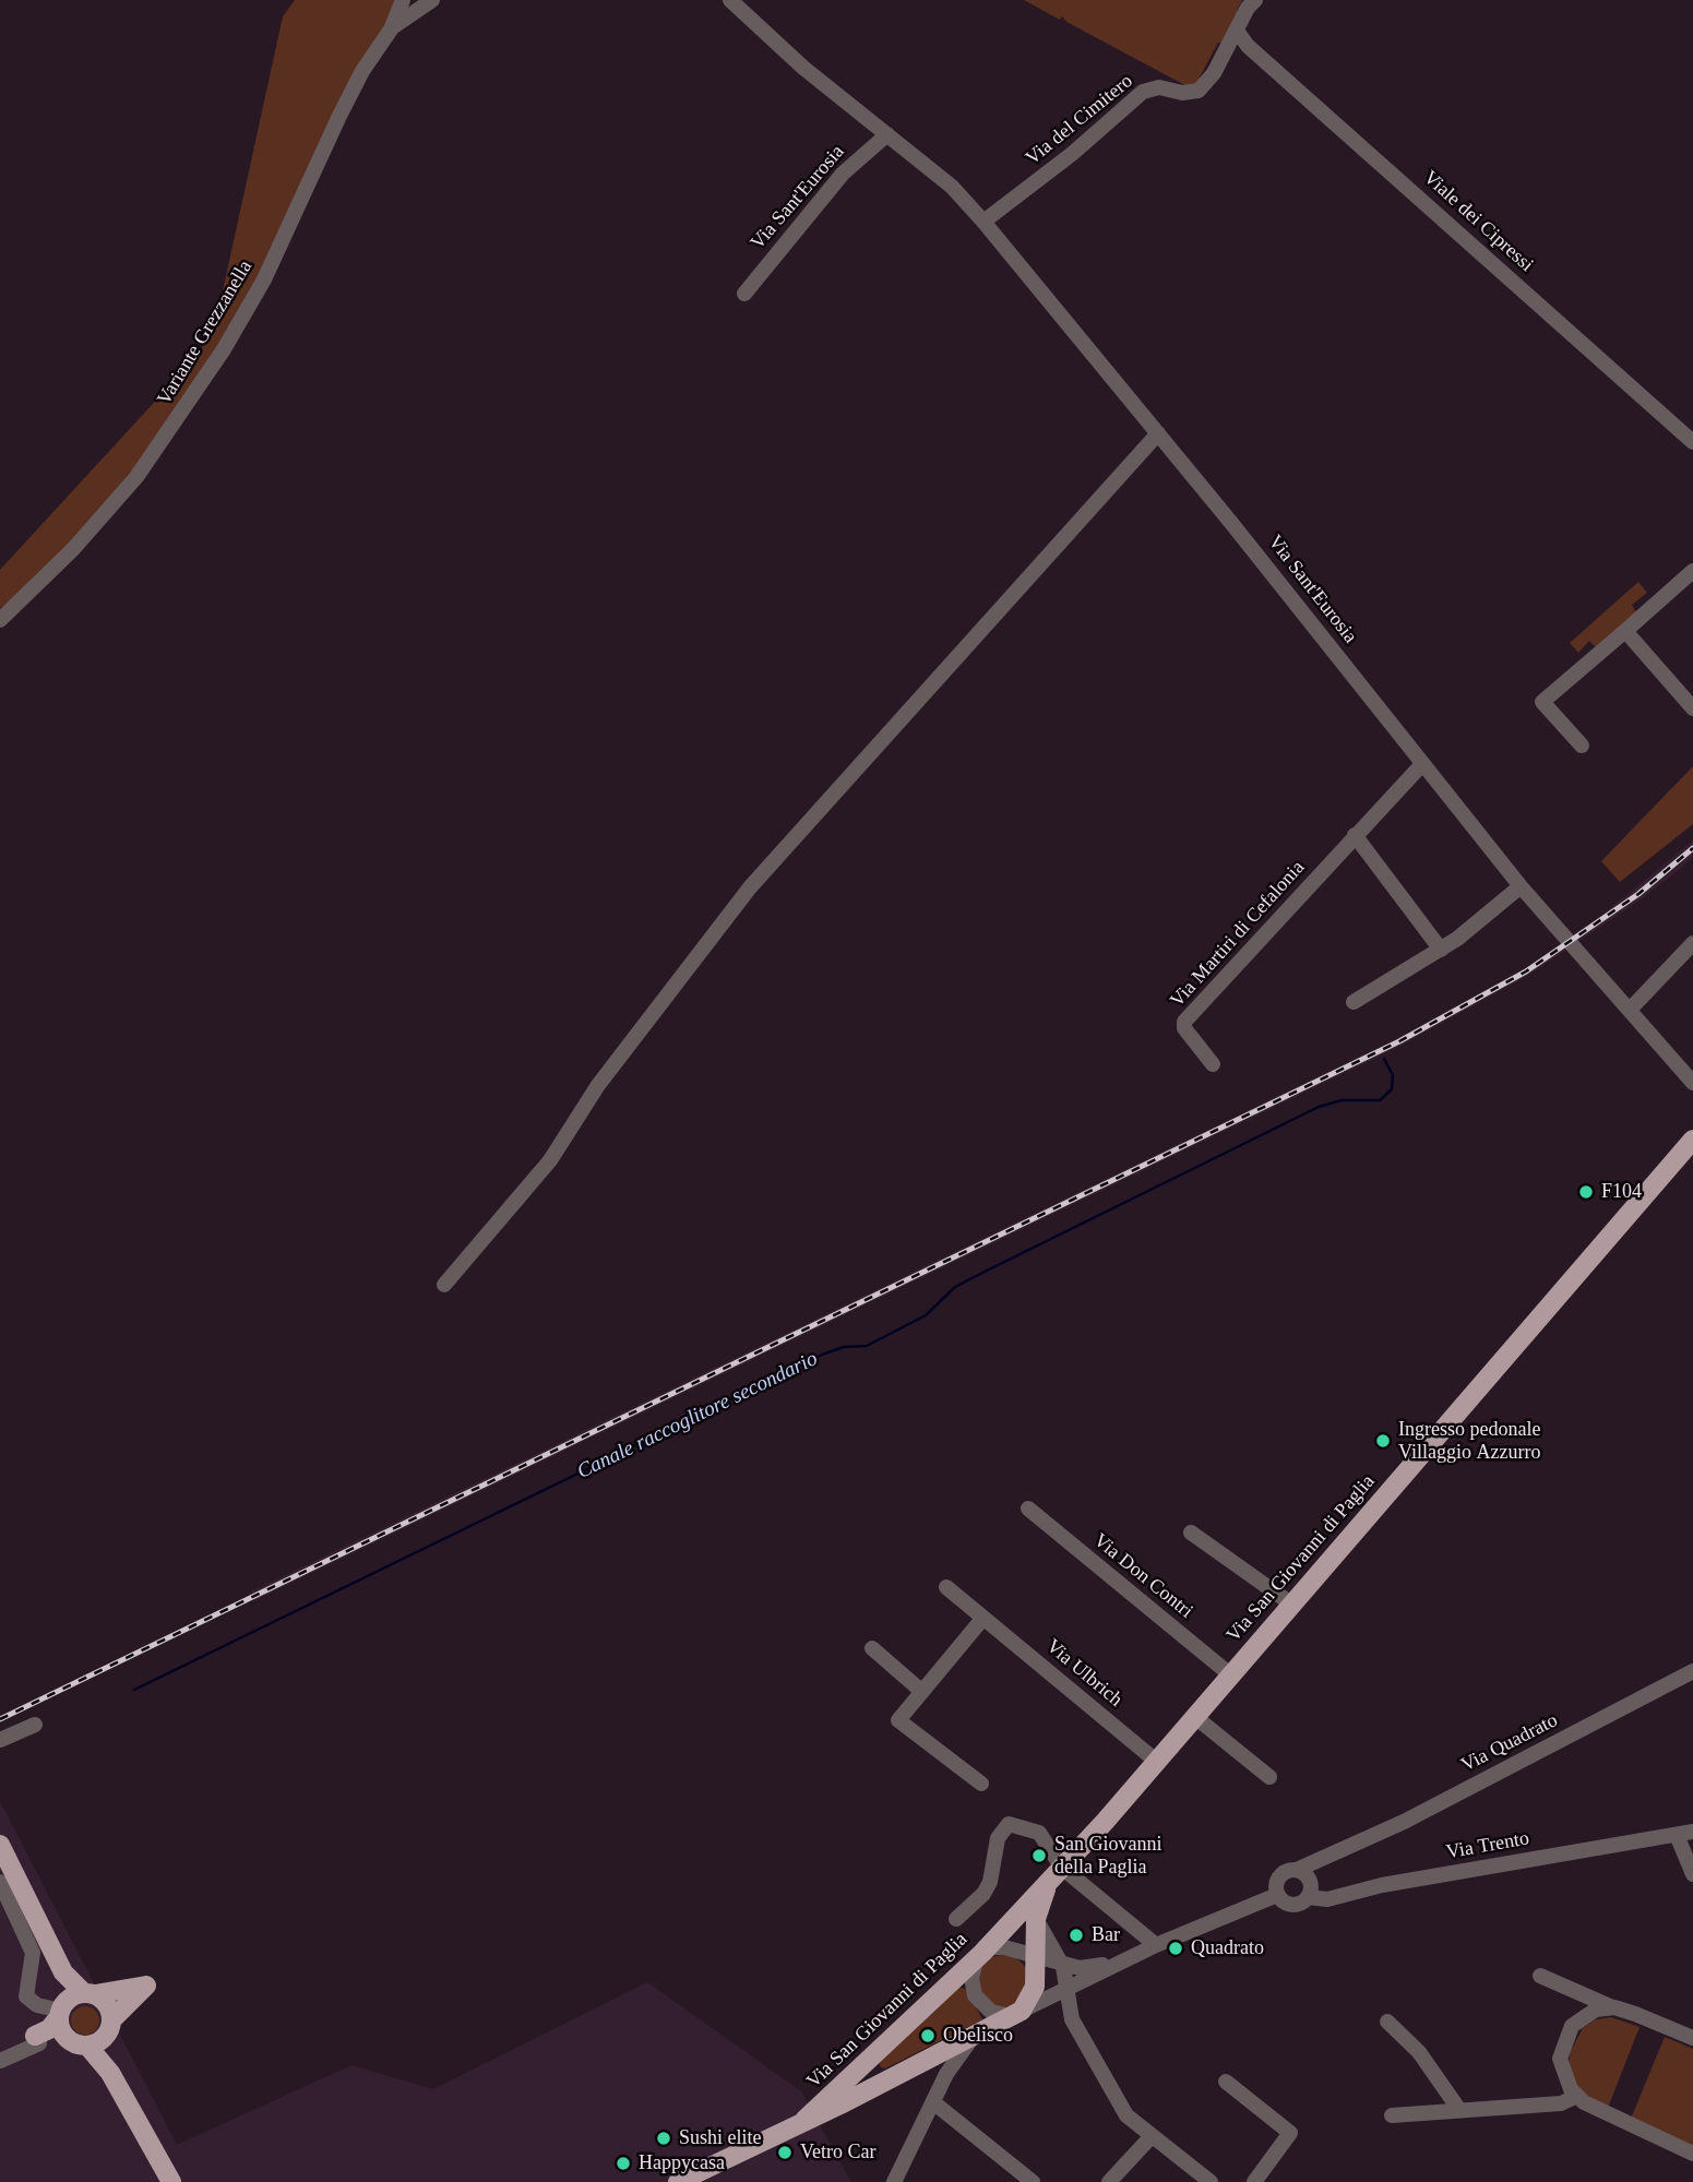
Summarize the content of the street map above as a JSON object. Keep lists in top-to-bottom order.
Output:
{
  "streets": {
    "main road": ["Via San Giovanni di Paglia"],
    "street": [
      "Via del Cimitero",
      "Via Sant'Eurosia",
      "Viale dei Cipressi",
      "Variante Grezzanella",
      "Via Martiri di Cefalonia",
      "Via Don Contri",
      "Via Ulbrich",
      "Via Quadrato",
      "Via Trento"
    ]
  },
  "crossings": [
    ["Via del Cimitero", "Via Sant'Eurosia"],
    ["Via del Cimitero", "Viale dei Cipressi"],
    ["Via Sant'Eurosia", "Via Martiri di Cefalonia"],
    ["Via San Giovanni di Paglia", "Via Don Contri"],
    ["Via San Giovanni di Paglia", "Via Ulbrich"],
    ["Via Quadrato", "Via Trento"]
  ],
  "water": ["Canale raccoglitore secondario"],
  "places": [
    "F104",
    "Ingresso pedonale Villaggio Azzurro",
    "San Giovanni della Paglia",
    "Bar",
    "Quadrato",
    "Obelisco",
    "Sushi elite",
    "Vetro Car",
    "Happycasa"
  ]
}
